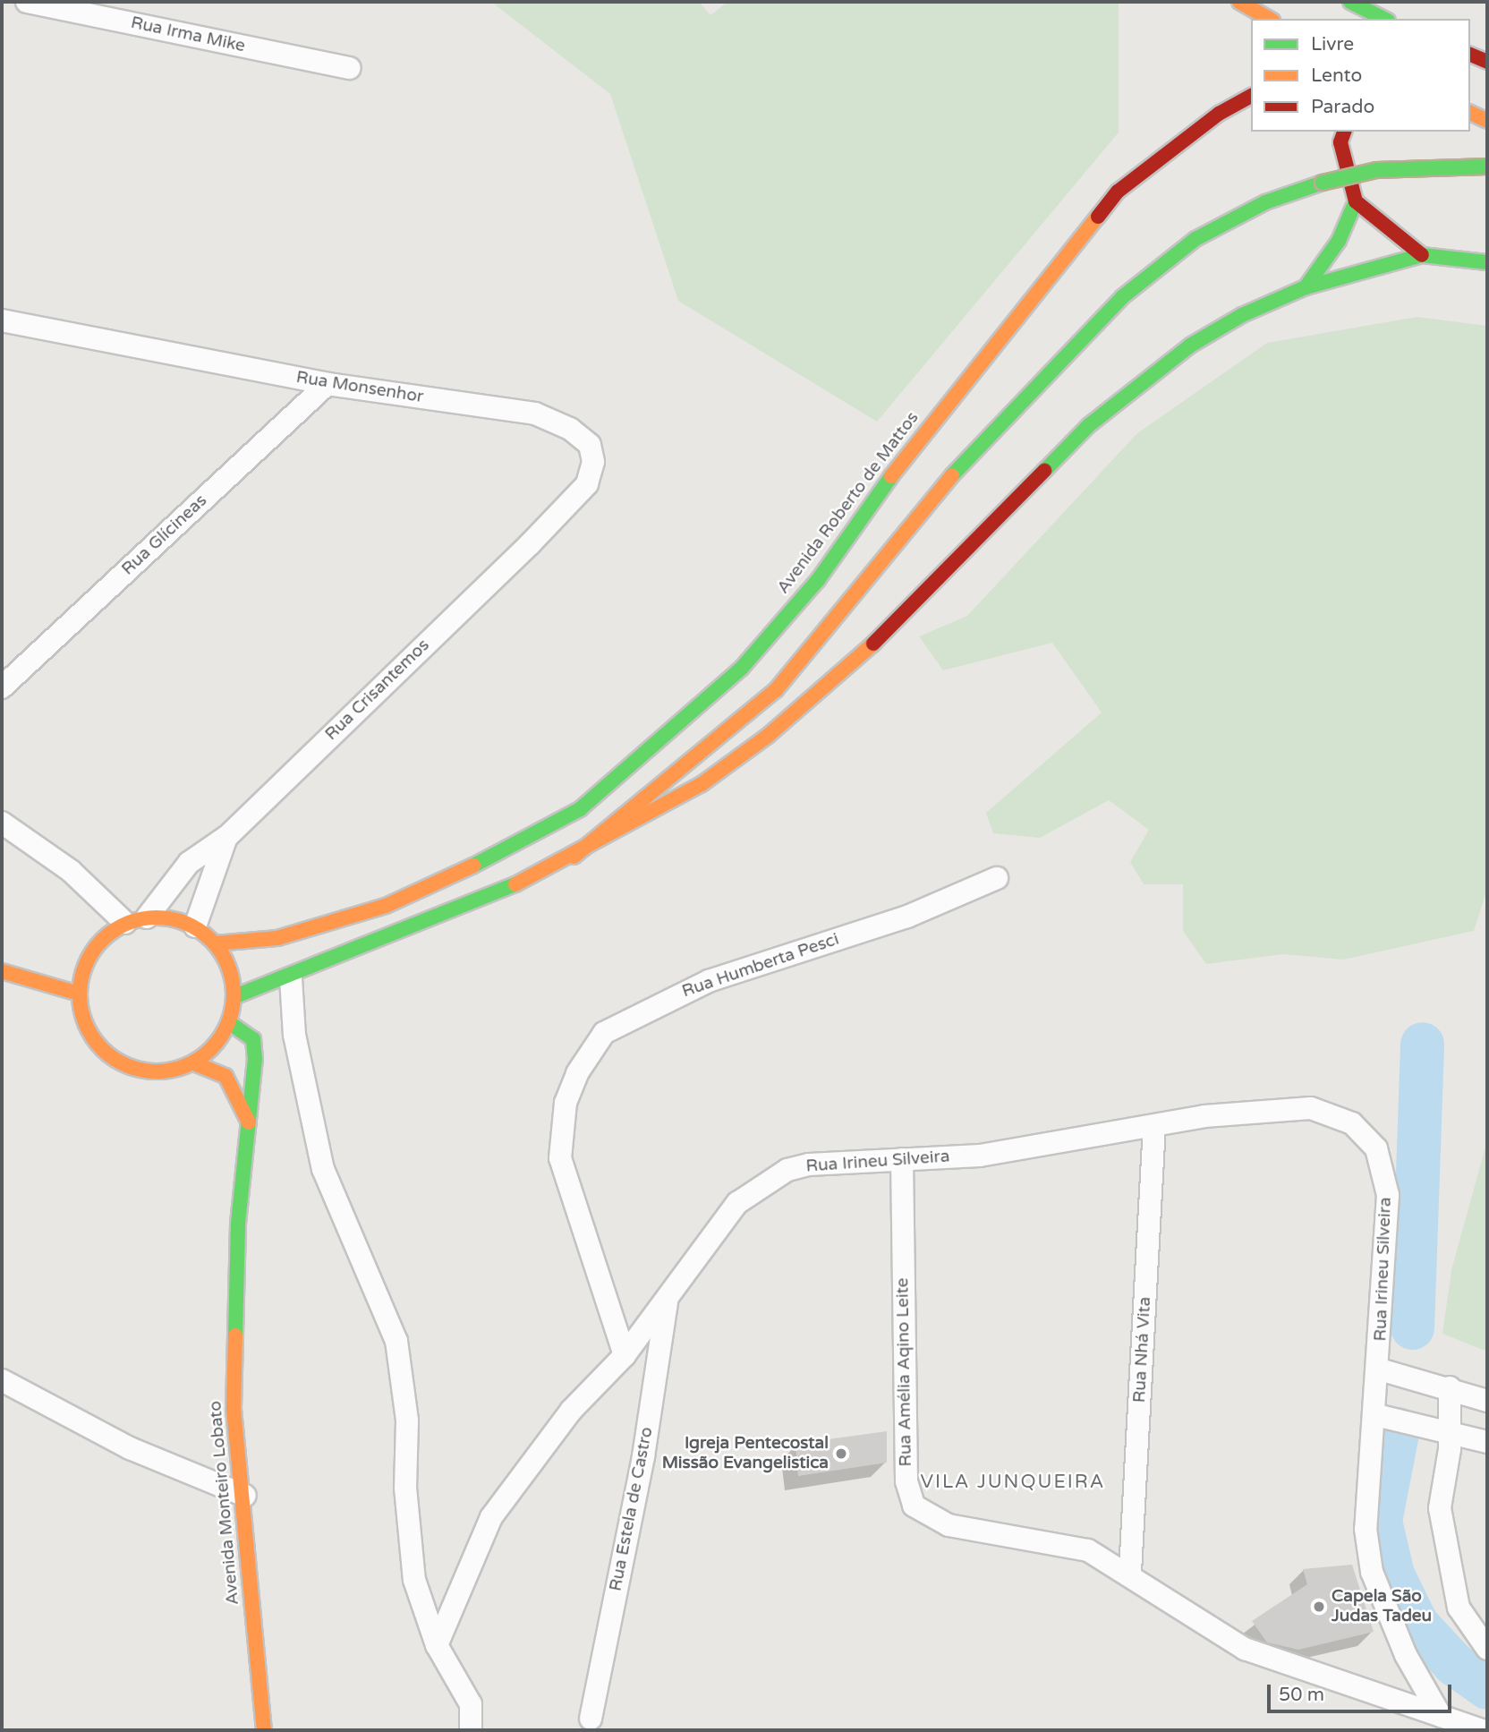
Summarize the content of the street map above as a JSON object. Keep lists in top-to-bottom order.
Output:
{
  "streets": {
    "main road": ["Avenida Roberto de Mattos", "Avenida Monteiro Lobato"],
    "street": [
      "Rua Irma Mike",
      "Rua Monsenhor",
      "Rua Glícineas",
      "Rua Crisantemos",
      "Rua Humberta Pesci",
      "Rua Irineu Silveira",
      "Rua Nhá Vita",
      "Rua Amélia Aqino Leite",
      "Rua Estela de Castro"
    ]
  },
  "crossings": [
    ["Rua Monsenhor", "Rua Glícineas"],
    ["Rua Monsenhor", "Rua Crisantemos"],
    ["Avenida Roberto de Mattos", "Rua Crisantemos"],
    ["Avenida Roberto de Mattos", "Avenida Monteiro Lobato"],
    ["Rua Crisantemos", "Avenida Monteiro Lobato"],
    ["Rua Humberta Pesci", "Rua Irineu Silveira"],
    ["Rua Irineu Silveira", "Rua Nhá Vita"],
    ["Rua Irineu Silveira", "Rua Amélia Aqino Leite"],
    ["Rua Irineu Silveira", "Rua Estela de Castro"],
    ["Rua Nhá Vita", "Rua Amélia Aqino Leite"]
  ],
  "districts": ["VILA JUNQUEIRA"],
  "places": ["Igreja Pentecostal Missão Evangelistica", "Capela São Judas Tadeu"],
  "legend": ["Livre", "Lento", "Parado"],
  "scale_bar": "50 m"
}
